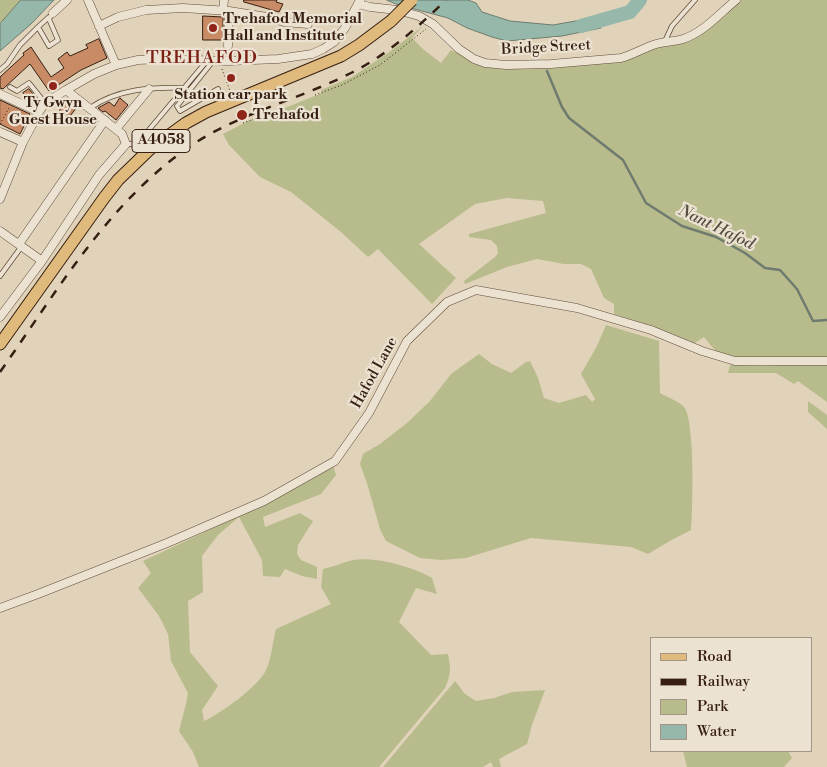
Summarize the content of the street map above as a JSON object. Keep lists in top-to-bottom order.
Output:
{
  "streets": {
    "main road": ["A4058"],
    "street": ["Bridge Street", "Hafod Lane"]
  },
  "districts": ["TREHAFOD"],
  "water": ["Nant Hafod"],
  "places": [
    "Trehafod Memorial Hall and Institute",
    "Station car park",
    "Ty Gwyn Guest House",
    "Trehafod"
  ],
  "legend": [
    "Road",
    "Railway",
    "Park",
    "Water"
  ]
}
